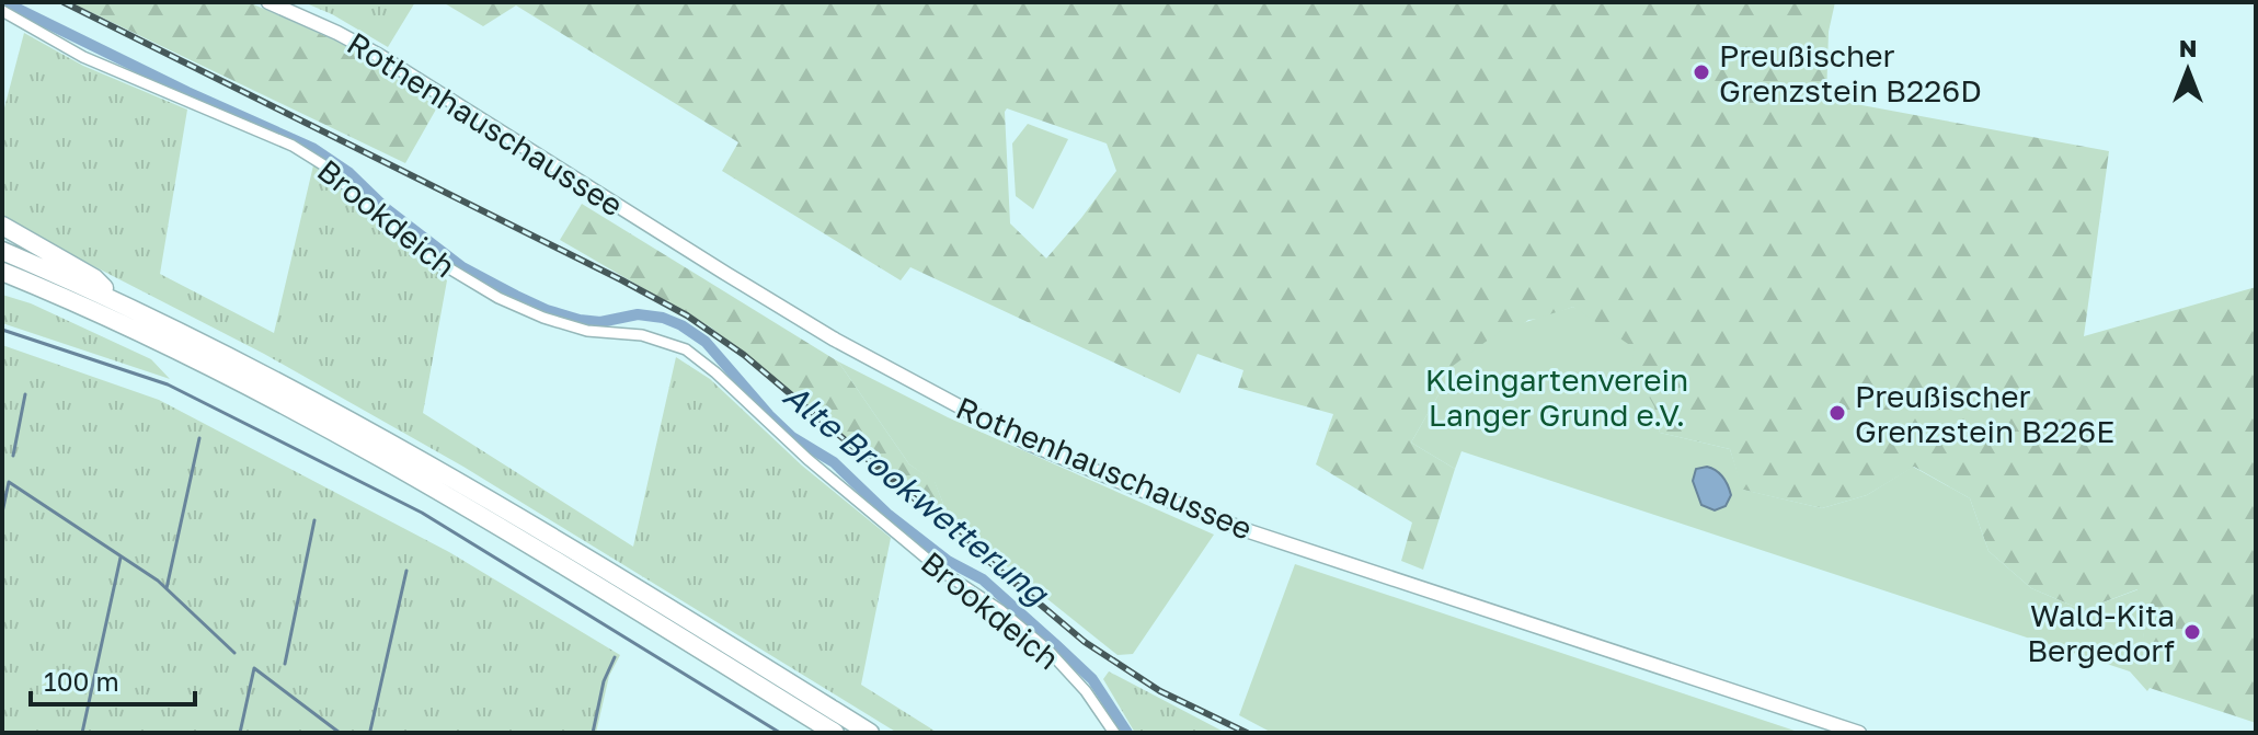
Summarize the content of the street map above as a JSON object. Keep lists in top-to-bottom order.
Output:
{
  "streets": {
    "main road": ["Rothenhauschaussee"],
    "street": ["Brookdeich"]
  },
  "water": ["Alte Brookwetterung"],
  "parks": ["Kleingartenverein Langer Grund e.V."],
  "places": ["Preußischer Grenzstein B226D", "Preußischer Grenzstein B226E", "Wald-Kita Bergedorf"],
  "scale_bar": "100 m",
  "north": "top"
}
